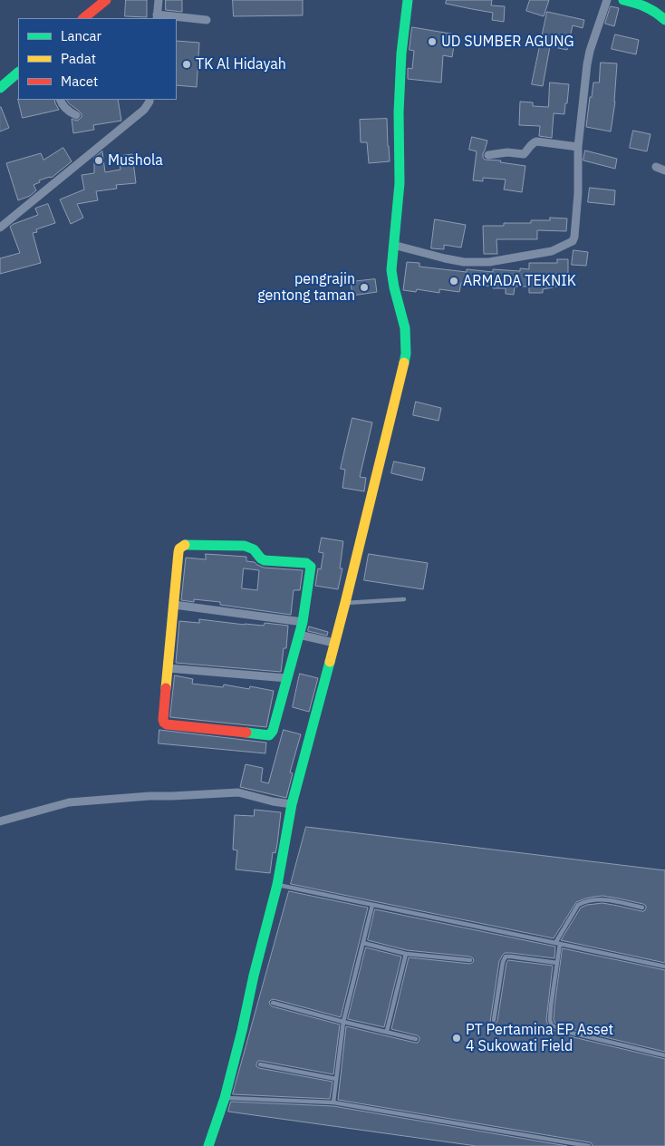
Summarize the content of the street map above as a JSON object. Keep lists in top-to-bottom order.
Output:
{
  "places": [
    "UD SUMBER AGUNG",
    "TK Al Hidayah",
    "Mushola",
    "ARMADA TEKNIK",
    "pengrajin gentong taman",
    "PT Pertamina EP Asset 4 Sukowati Field"
  ],
  "legend": ["Lancar", "Padat", "Macet"]
}
